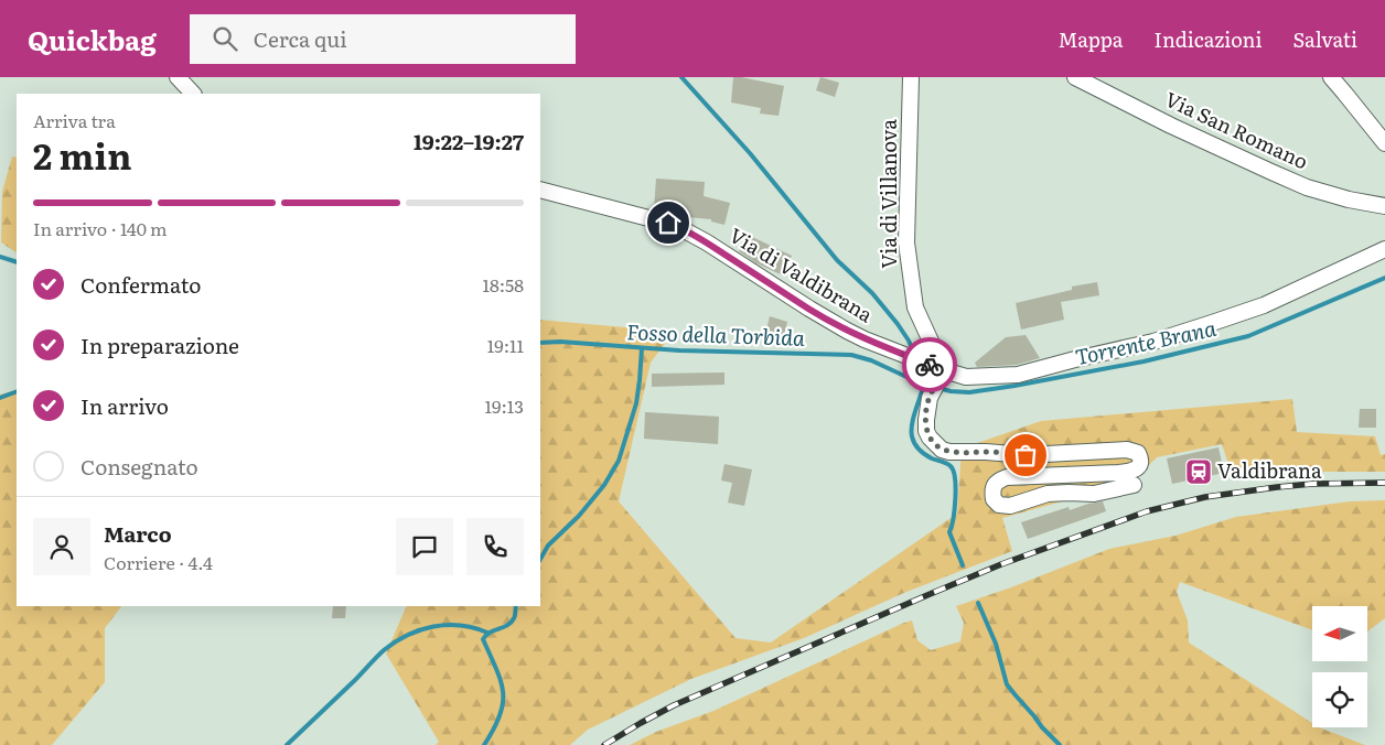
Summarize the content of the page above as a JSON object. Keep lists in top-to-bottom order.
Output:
{
  "streets": {
    "street": ["Via San Romano", "Via di Villanova", "Via di Valdibrana"]
  },
  "crossings": [
    ["Via di Villanova", "Via di Valdibrana"]
  ],
  "water": ["Fosso della Torbida", "Torrente Brana"],
  "places": {
    "station": ["Valdibrana"]
  },
  "north": "left",
  "page": {
    "header": "Quickbag",
    "search": "Cerca qui",
    "nav": ["Mappa", "Indicazioni", "Salvati"],
    "heading": ["2 min", "Arriva tra", "19:22–19:27"],
    "panel": ["Marco", "Corriere · 4.4"],
    "bar": "In arrivo · 140 m",
    "list": [
      ["Confermato", "18:58"],
      ["In preparazione", "19:11"],
      ["In arrivo", "19:13"],
      "Consegnato"
    ]
  }
}
